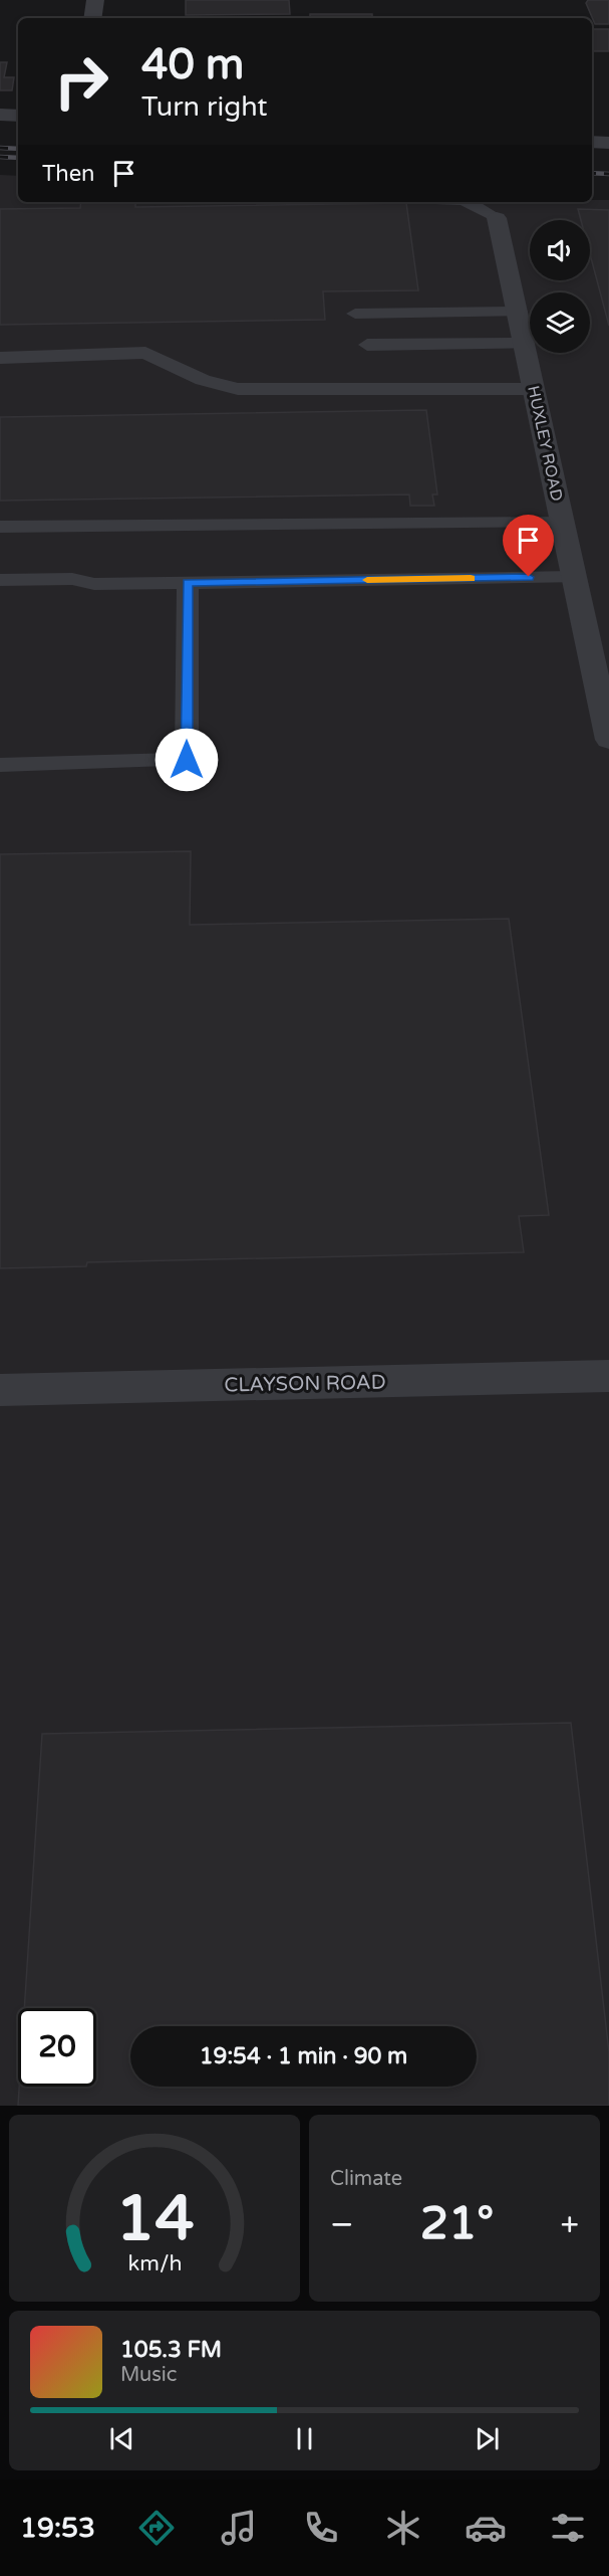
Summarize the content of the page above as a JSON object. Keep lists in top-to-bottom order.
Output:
{
  "streets": {
    "street": ["HUXLEY ROAD", "CLAYSON ROAD"]
  },
  "page": {
    "turn": ["40 m", "Turn right"],
    "then": "Then",
    "limit": "20",
    "trip": "19:54 · 1 min · 90 m",
    "tile": "Climate",
    "heat": ["−", "21°", "+"],
    "song": ["105.3 FM", "Music"],
    "tabs": "19:53",
    "gauge": ["14", "km/h"]
  }
}
